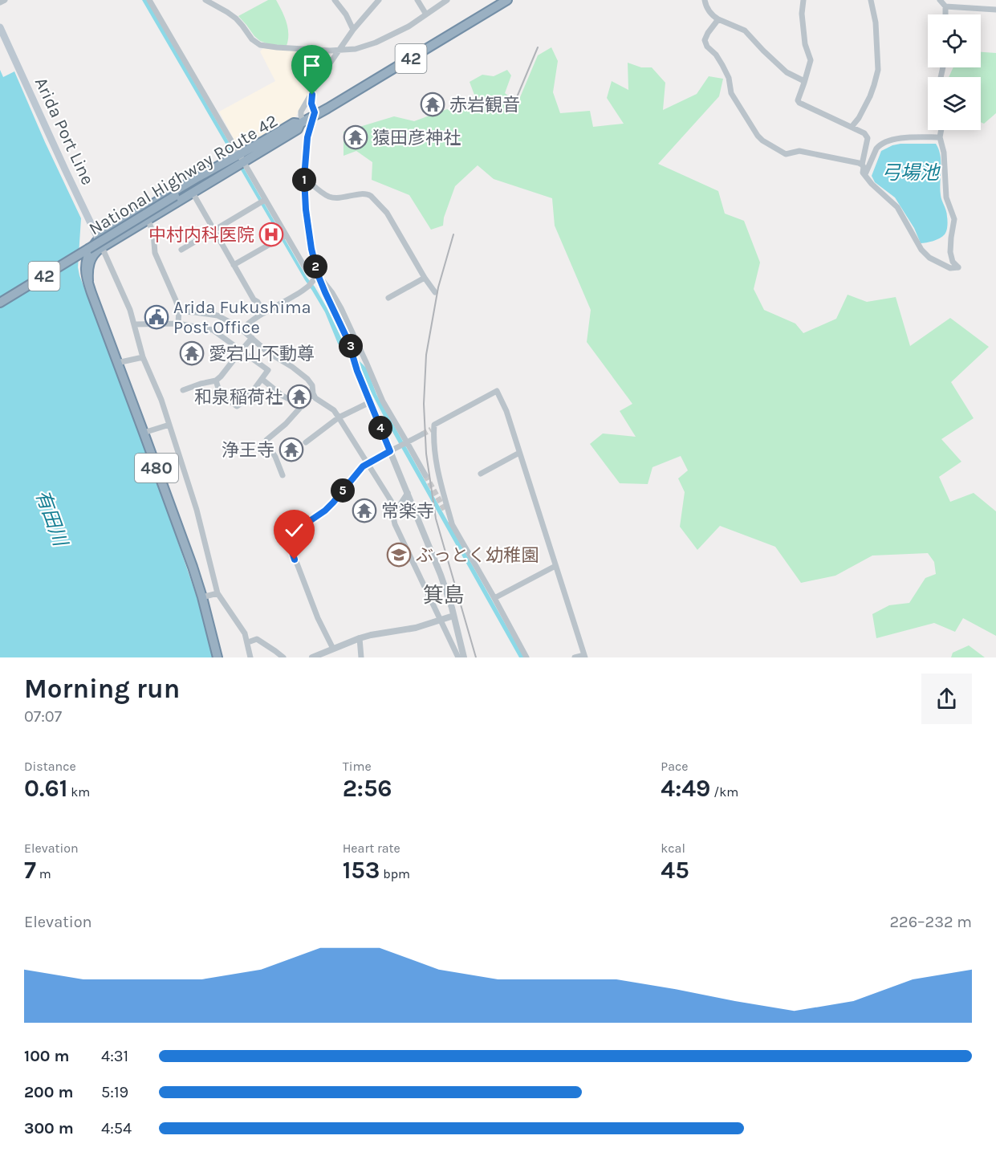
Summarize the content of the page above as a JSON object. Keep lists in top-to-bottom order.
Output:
{
  "streets": {
    "highway": ["42", "National Highway Route 42", "480"],
    "main road": ["Arida Port Line"]
  },
  "crossings": [
    ["Arida Port Line", "480"],
    ["National Highway Route 42", "480"]
  ],
  "districts": ["箕島"],
  "water": ["弓場池", "有田川"],
  "places": {
    "temple": [
      "赤岩観音",
      "猿田彦神社",
      "愛宕山不動尊",
      "和泉稲荷社",
      "浄王寺",
      "常楽寺"
    ],
    "hospital": ["中村内科医院"],
    "public building": ["Arida Fukushima Post Office"],
    "school or university": ["ぶっとく幼稚園"]
  },
  "page": {
    "pins": [
      "1",
      "2",
      "3",
      "4",
      "5"
    ],
    "heading": ["Morning run", "07:07"],
    "stats": [
      ["Distance", "0.61 km"],
      ["Time", "2:56"],
      ["Pace", "4:49 /km"],
      ["Elevation", "7 m"],
      ["Heart rate", "153 bpm"],
      ["kcal", "45"]
    ],
    "chart": ["Elevation", "226–232 m"],
    "list": [
      {
        "name": "100 m",
        "note": "4:31"
      },
      {
        "name": "200 m",
        "note": "5:19"
      },
      {
        "name": "300 m",
        "note": "4:54"
      }
    ]
  }
}
